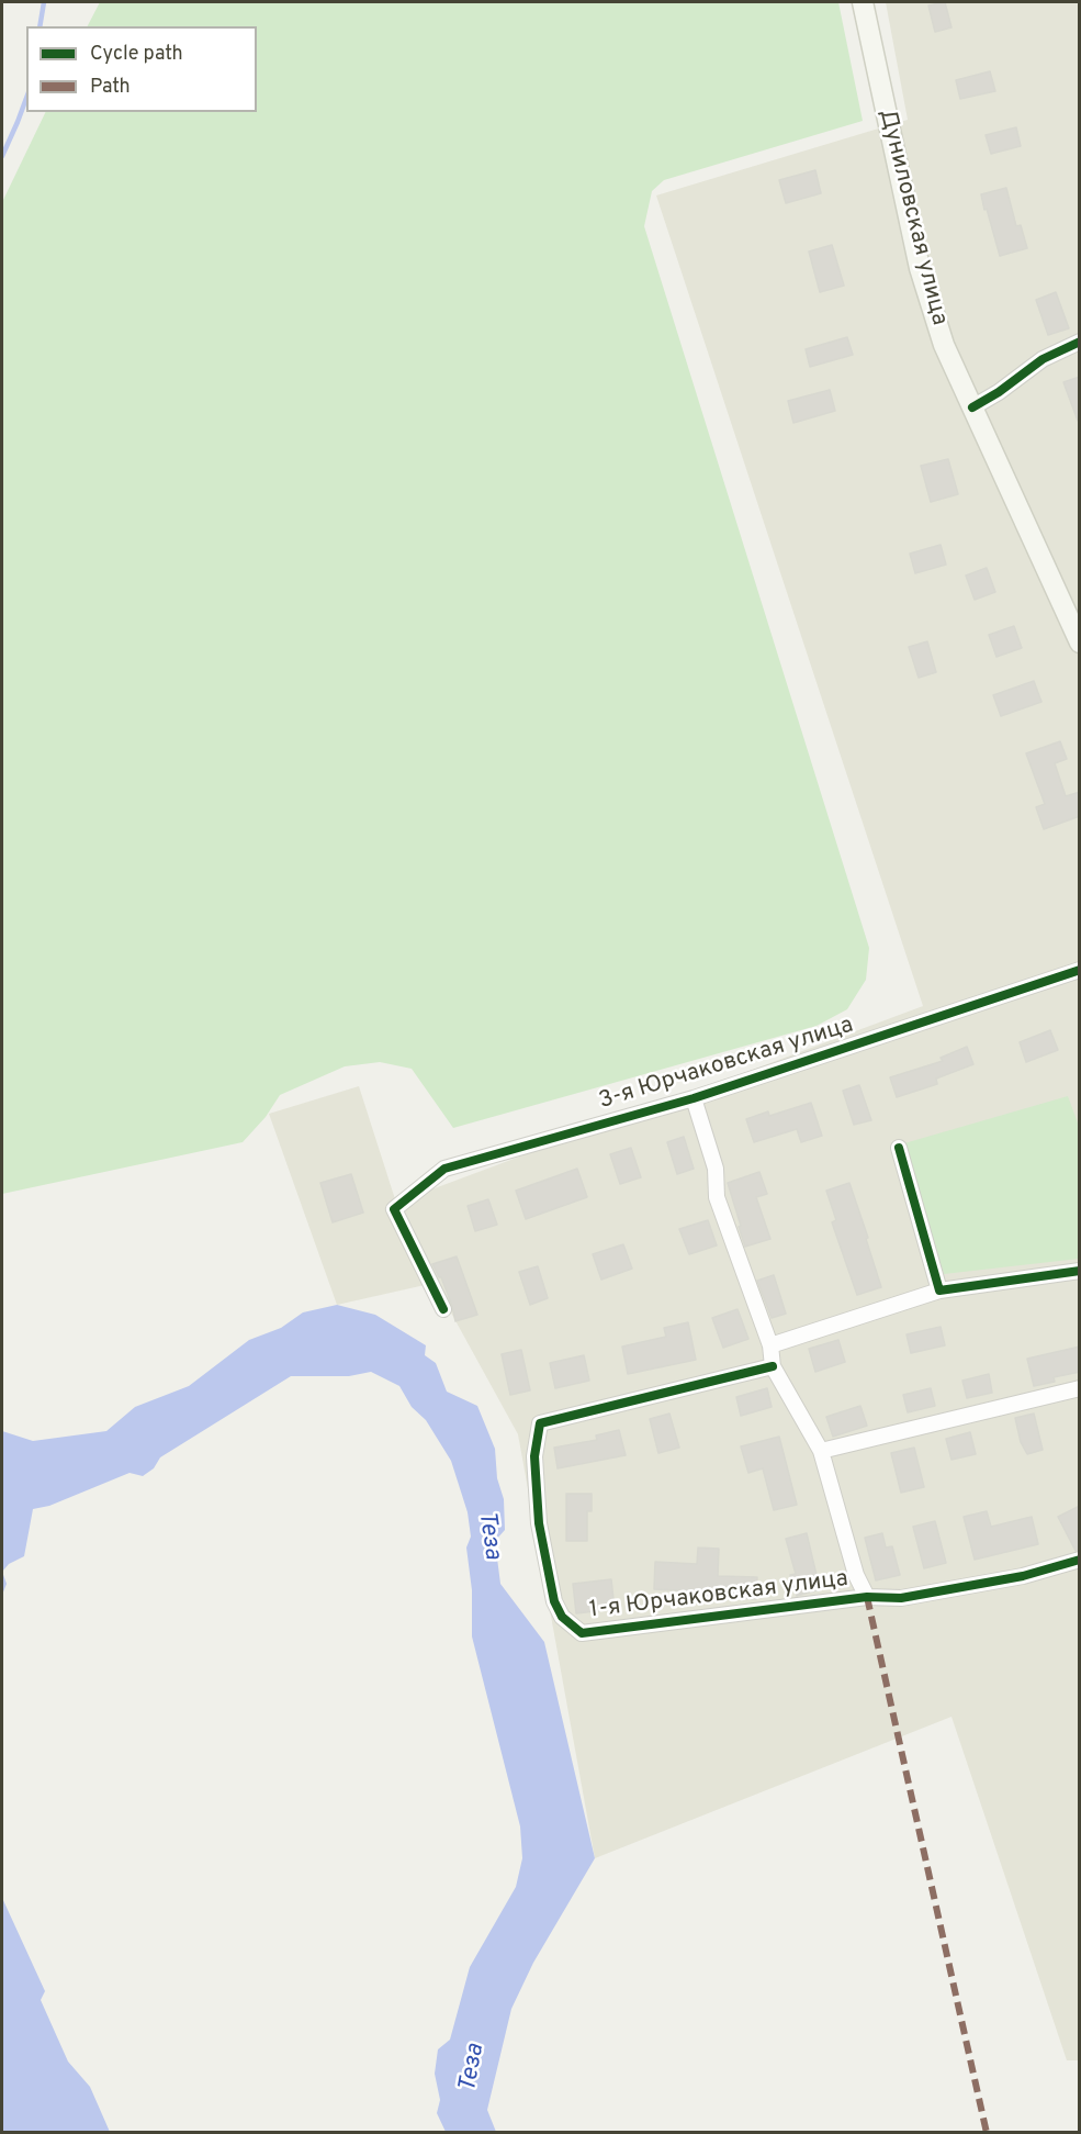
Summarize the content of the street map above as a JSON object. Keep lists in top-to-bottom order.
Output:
{
  "streets": {
    "main road": ["Дуниловская улица"],
    "street": ["3-я Юрчаковская улица", "1-я Юрчаковская улица"]
  },
  "water": ["Теза"],
  "legend": ["Cycle path", "Path"]
}
